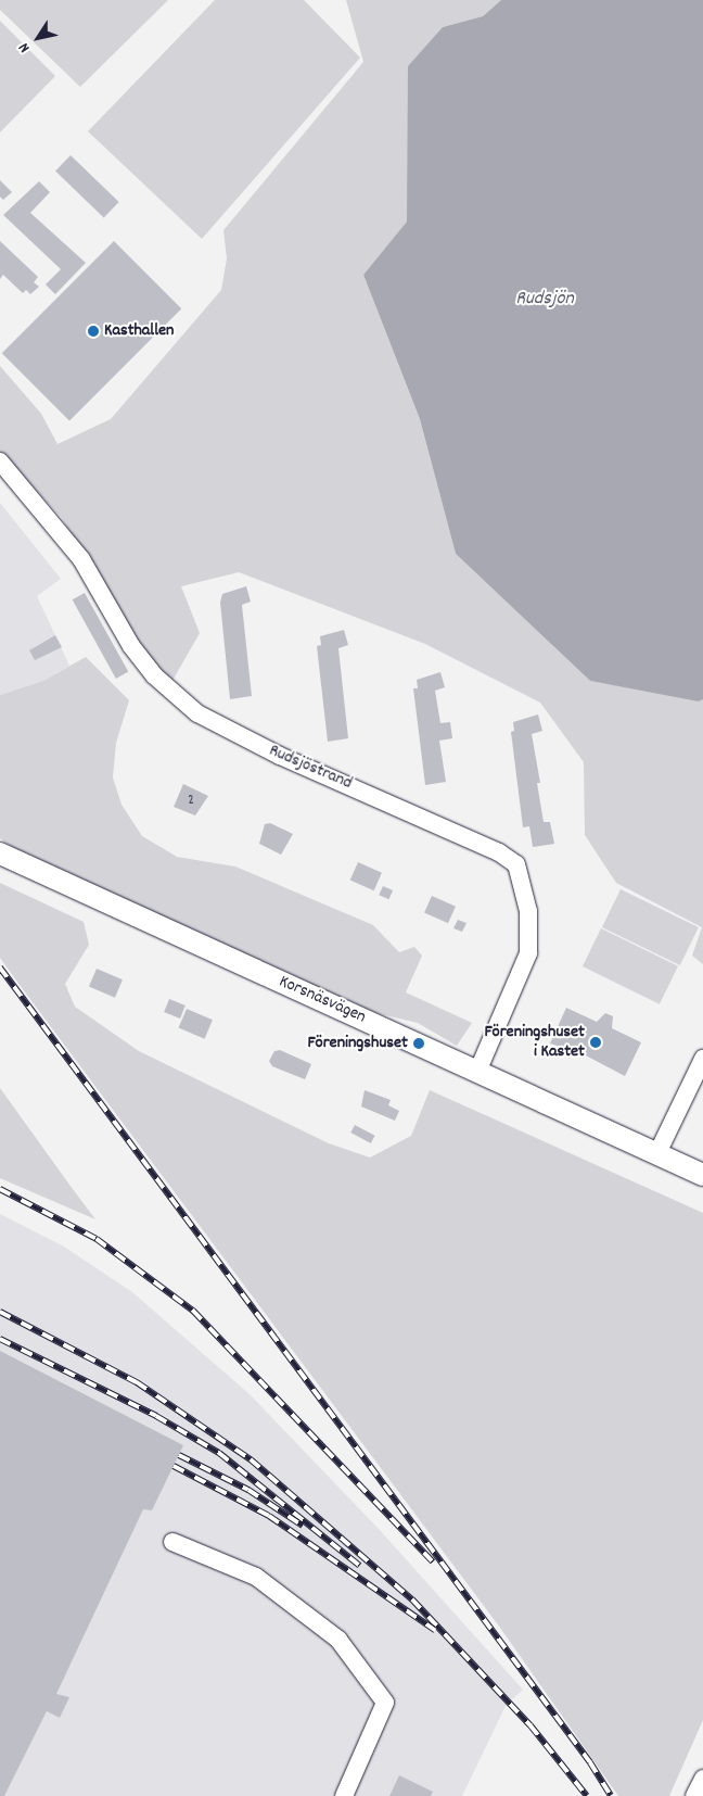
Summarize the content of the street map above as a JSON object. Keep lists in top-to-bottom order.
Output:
{
  "streets": {
    "street": ["Rudsjöstrand", "Korsnäsvägen"]
  },
  "crossings": [
    ["Rudsjöstrand", "Korsnäsvägen"]
  ],
  "water": ["Rudsjön"],
  "places": ["Kasthallen", "Föreningshuset i Kastet", "Föreningshuset"],
  "house_numbers": ["2"],
  "north": "bottom left"
}
